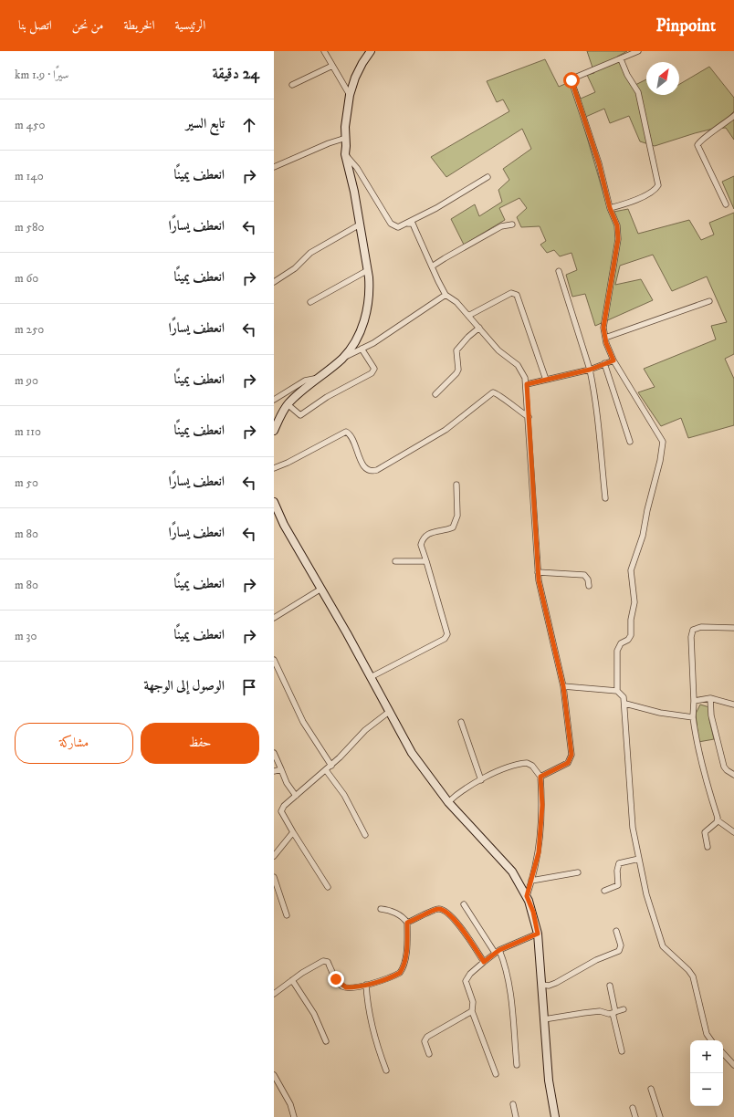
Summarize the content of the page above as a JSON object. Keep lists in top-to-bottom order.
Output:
{
  "north": "top right",
  "page": {
    "header": "Pinpoint",
    "nav": [
      "الرئيسية",
      "الخريطة",
      "من نحن",
      "اتصل بنا"
    ],
    "heading": ["24 دقيقة", "سيرًا · 1.9 km"],
    "list": [
      ["تابع السير", "450 m"],
      ["انعطف يمينًا", "140 m"],
      ["انعطف يسارًا", "580 m"],
      ["انعطف يمينًا", "60 m"],
      ["انعطف يسارًا", "250 m"],
      ["انعطف يمينًا", "90 m"],
      ["انعطف يمينًا", "110 m"],
      ["انعطف يسارًا", "50 m"],
      ["انعطف يسارًا", "80 m"],
      ["انعطف يمينًا", "80 m"],
      ["انعطف يمينًا", "30 m"],
      "الوصول إلى الوجهة"
    ],
    "buttons": ["حفظ", "مشاركة"],
    "map_buttons": ["+", "−"]
  }
}
